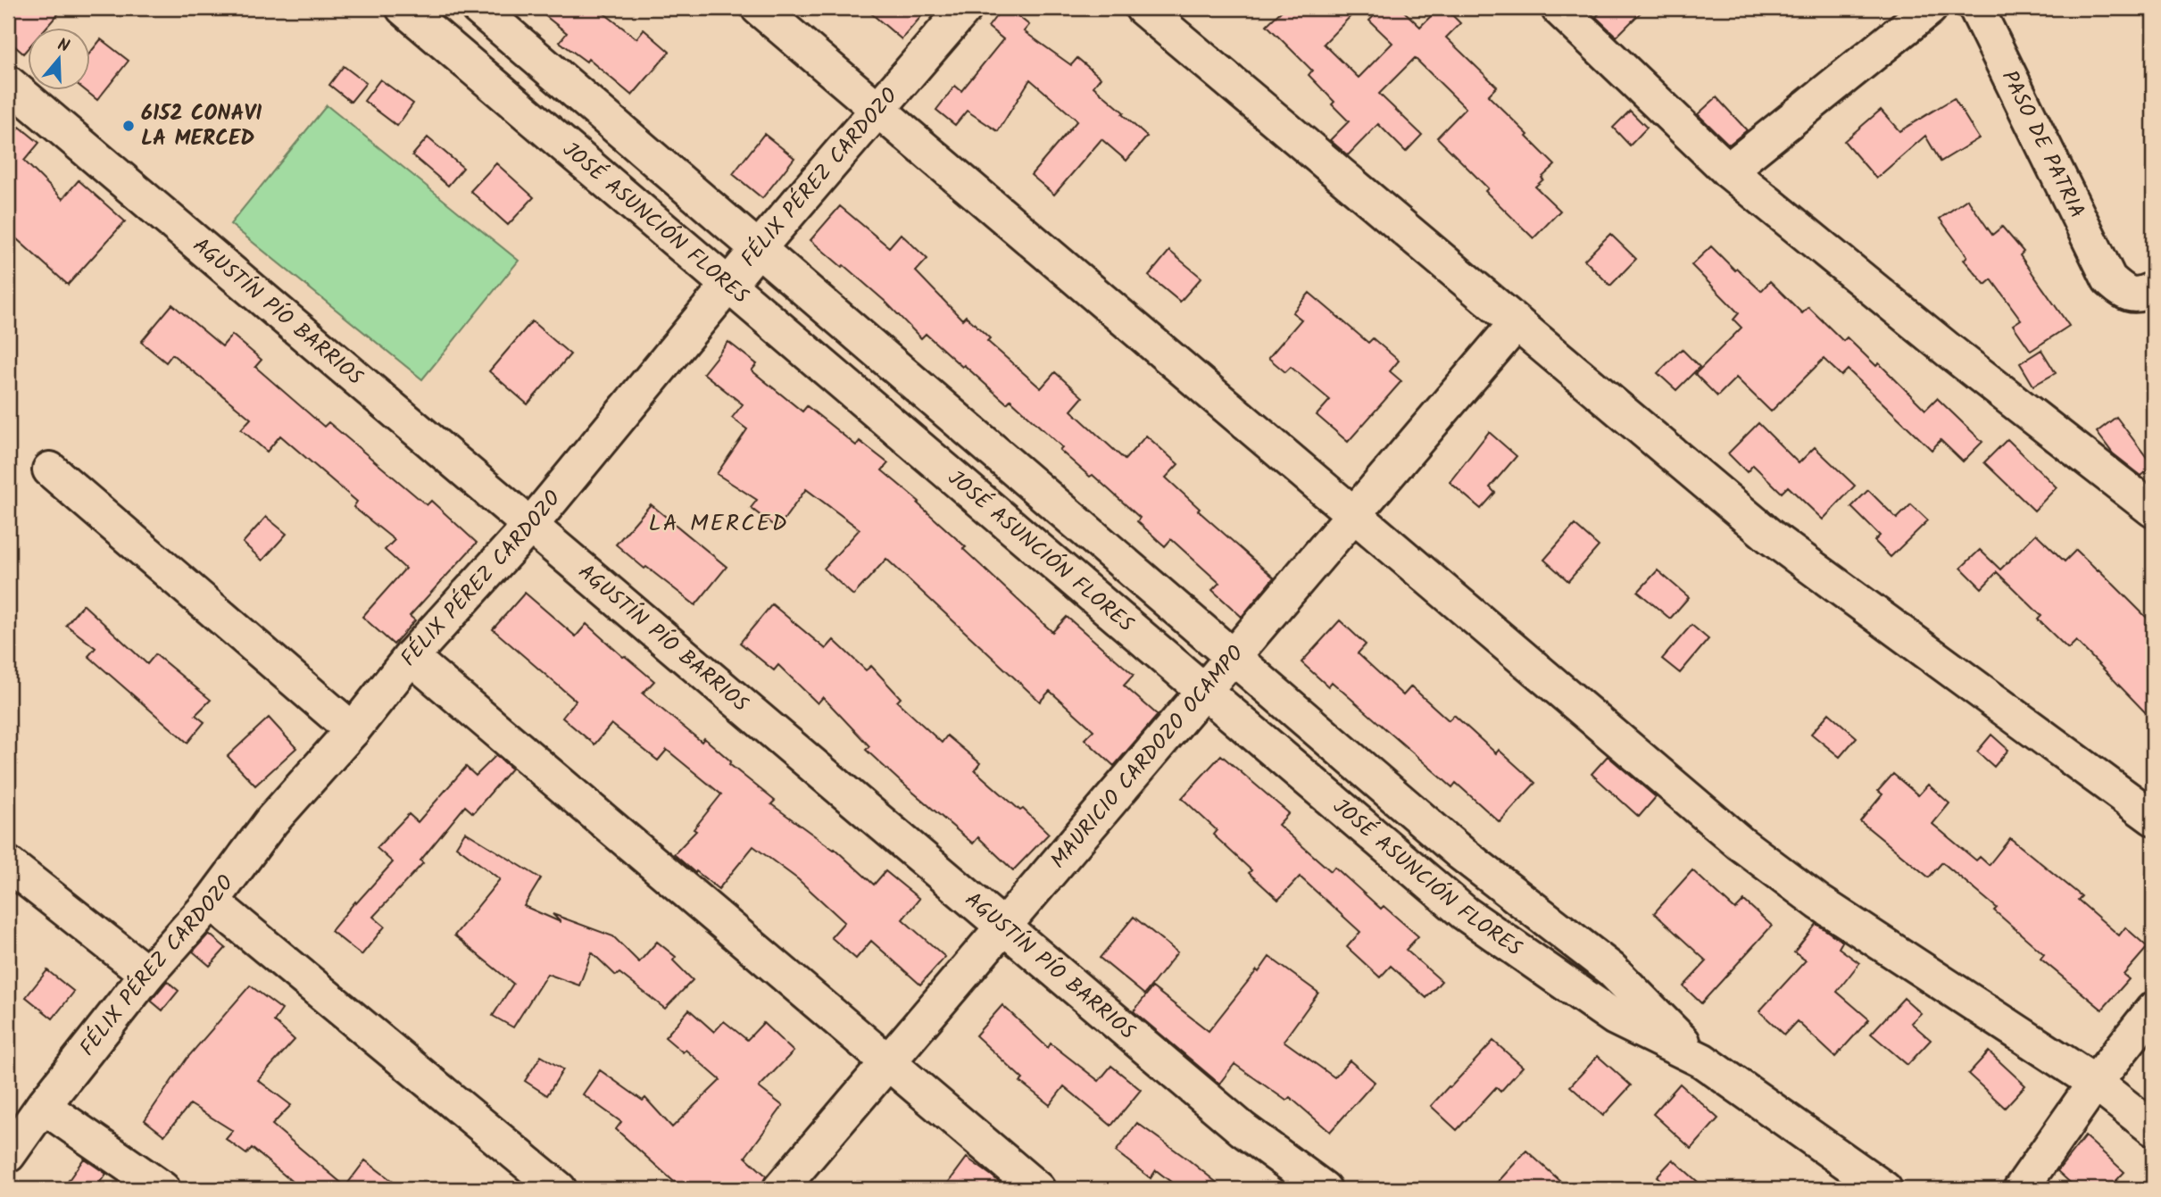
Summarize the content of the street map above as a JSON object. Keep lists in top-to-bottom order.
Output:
{
  "streets": {
    "street": [
      "PASO DE PATRIA",
      "FÉLIX PÉREZ CARDOZO",
      "JOSÉ ASUNCIÓN FLORES",
      "AGUSTÍN PÍO BARRIOS",
      "MAURICIO CARDOZO OCAMPO"
    ]
  },
  "crossings": [
    ["FÉLIX PÉREZ CARDOZO", "JOSÉ ASUNCIÓN FLORES"],
    ["FÉLIX PÉREZ CARDOZO", "AGUSTÍN PÍO BARRIOS"],
    ["JOSÉ ASUNCIÓN FLORES", "MAURICIO CARDOZO OCAMPO"],
    ["AGUSTÍN PÍO BARRIOS", "MAURICIO CARDOZO OCAMPO"]
  ],
  "districts": ["LA MERCED"],
  "places": ["6152 CONAVI LA MERCED"],
  "north": "top"
}
